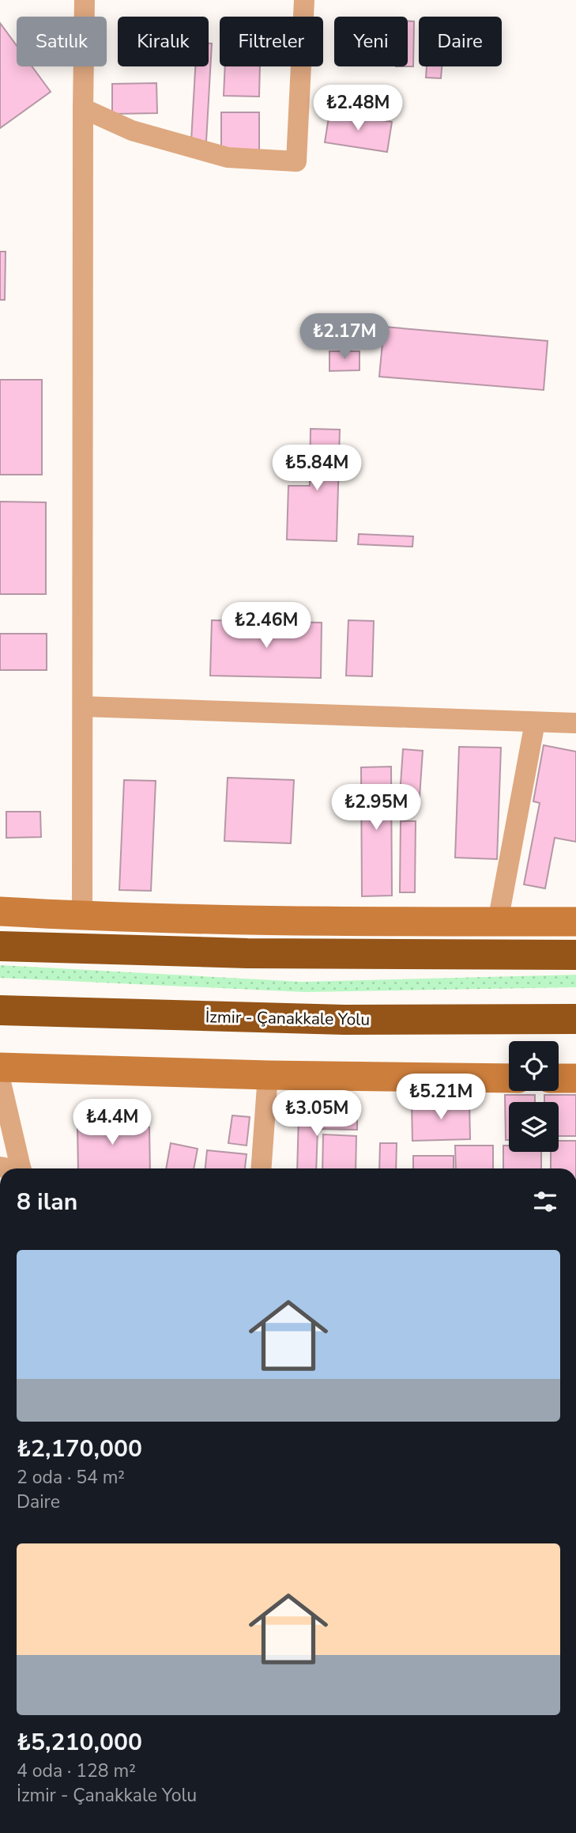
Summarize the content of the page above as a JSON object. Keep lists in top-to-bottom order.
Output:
{
  "streets": {
    "highway": ["İzmir - Çanakkale Yolu"]
  },
  "page": {
    "chip": [
      "Satılık",
      "Kiralık",
      "Filtreler",
      "Yeni",
      "Daire"
    ],
    "price": [
      "₺2.48M",
      "₺2.17M",
      "₺5.84M",
      "₺2.46M",
      "₺2.95M",
      "₺5.21M",
      "₺3.05M",
      "₺4.4M"
    ],
    "heading": "8 ilan",
    "list": [
      {
        "name": "₺2,170,000",
        "note": "2 oda · 54 m² · Daire"
      },
      {
        "name": "₺5,210,000",
        "note": "4 oda · 128 m² · İzmir - Çanakkale Yolu"
      }
    ]
  }
}
